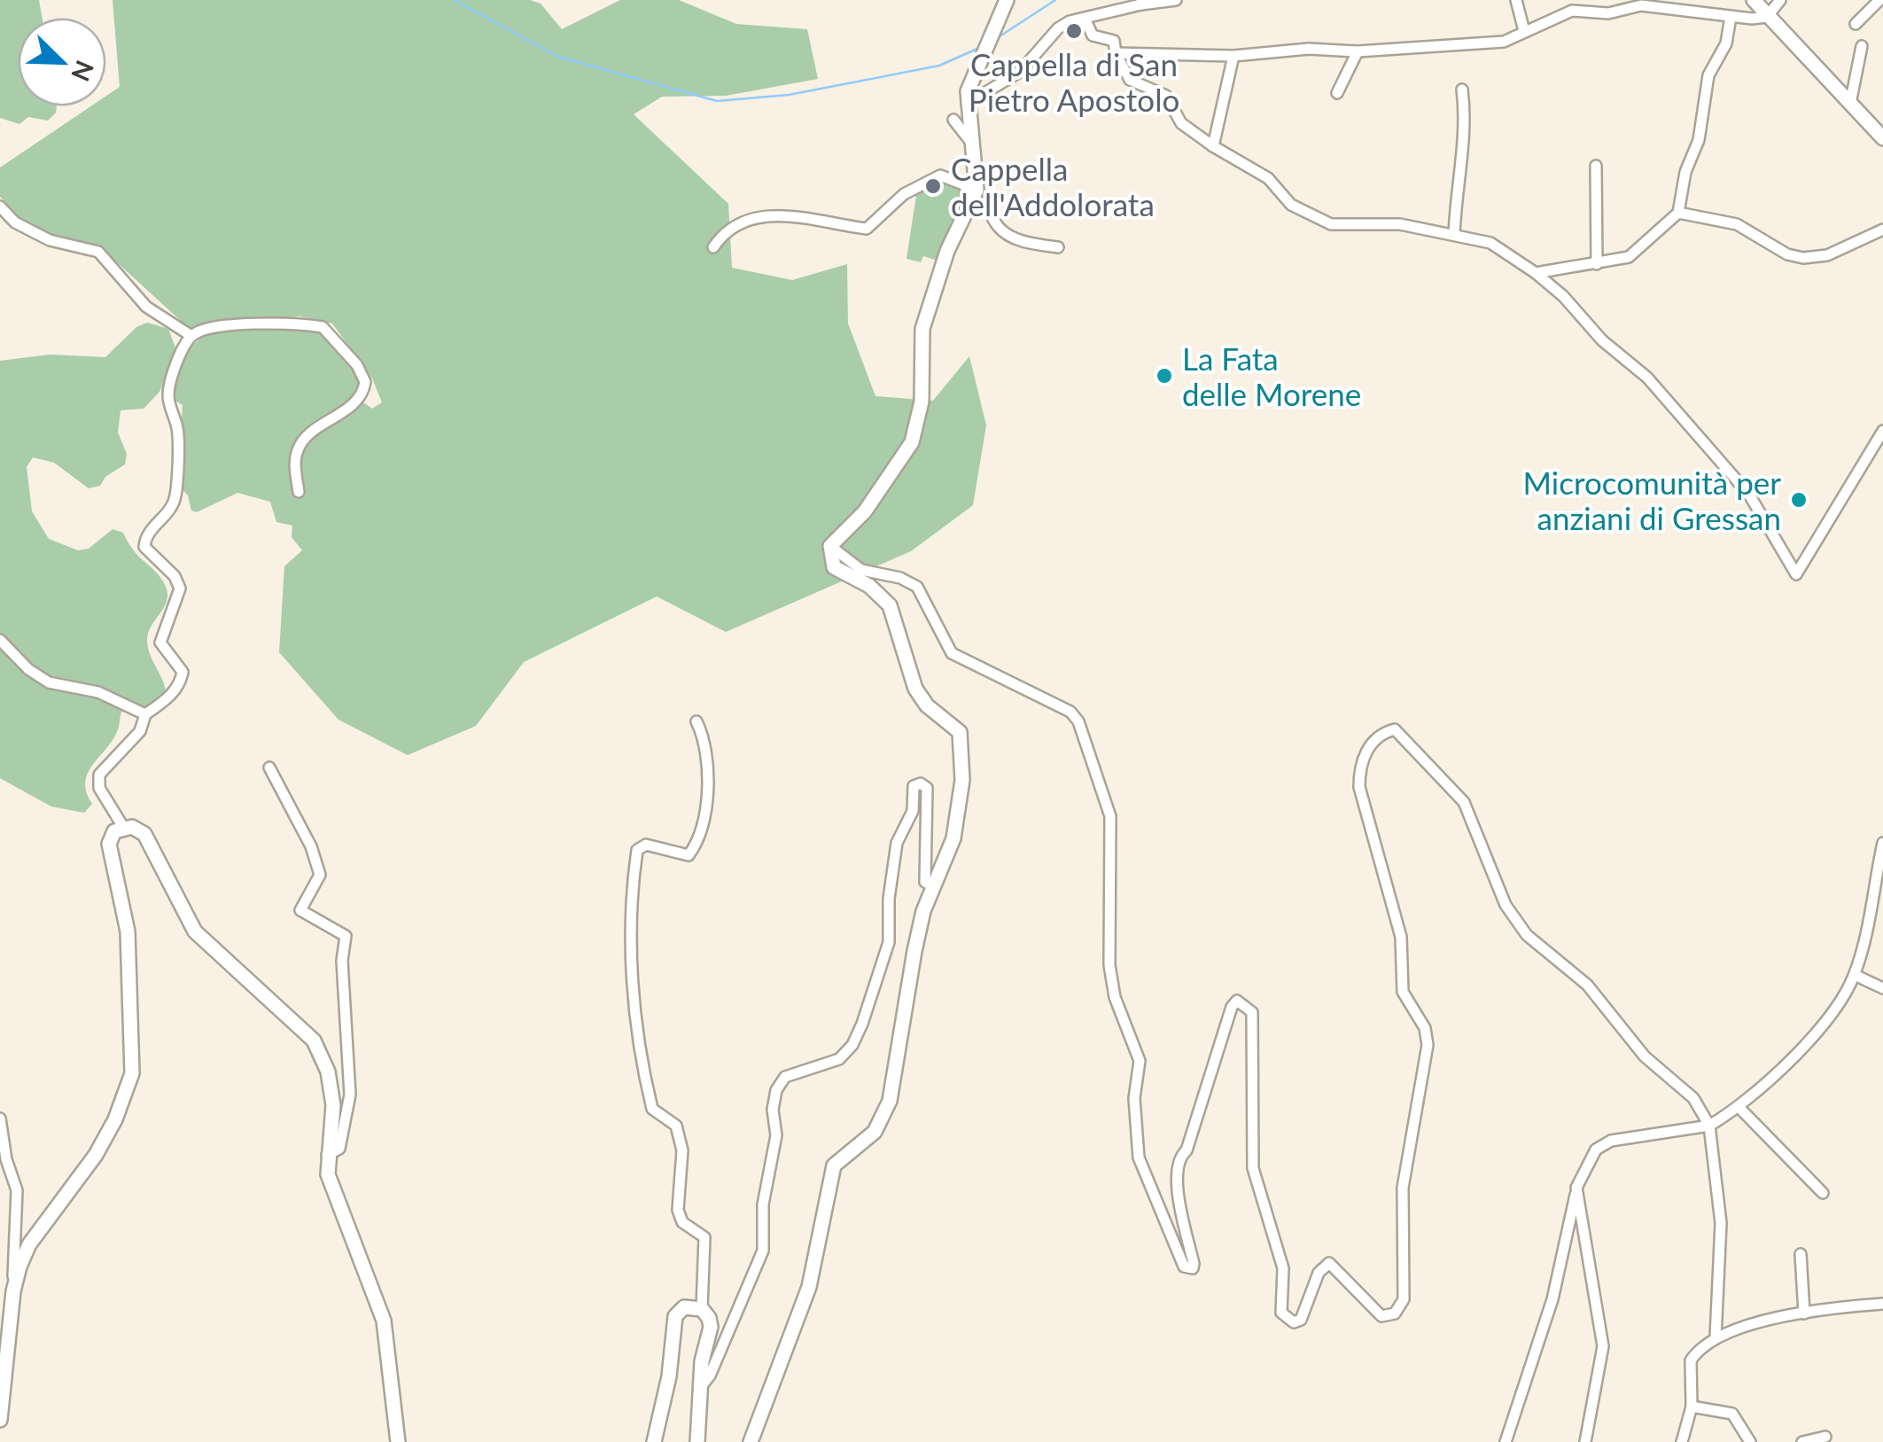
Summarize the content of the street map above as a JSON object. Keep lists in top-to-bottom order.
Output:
{
  "places": [
    "Cappella di San Pietro Apostolo",
    "Cappella dell'Addolorata",
    "La Fata delle Morene",
    "Microcomunità per anziani di Gressan"
  ],
  "north": "bottom right"
}
